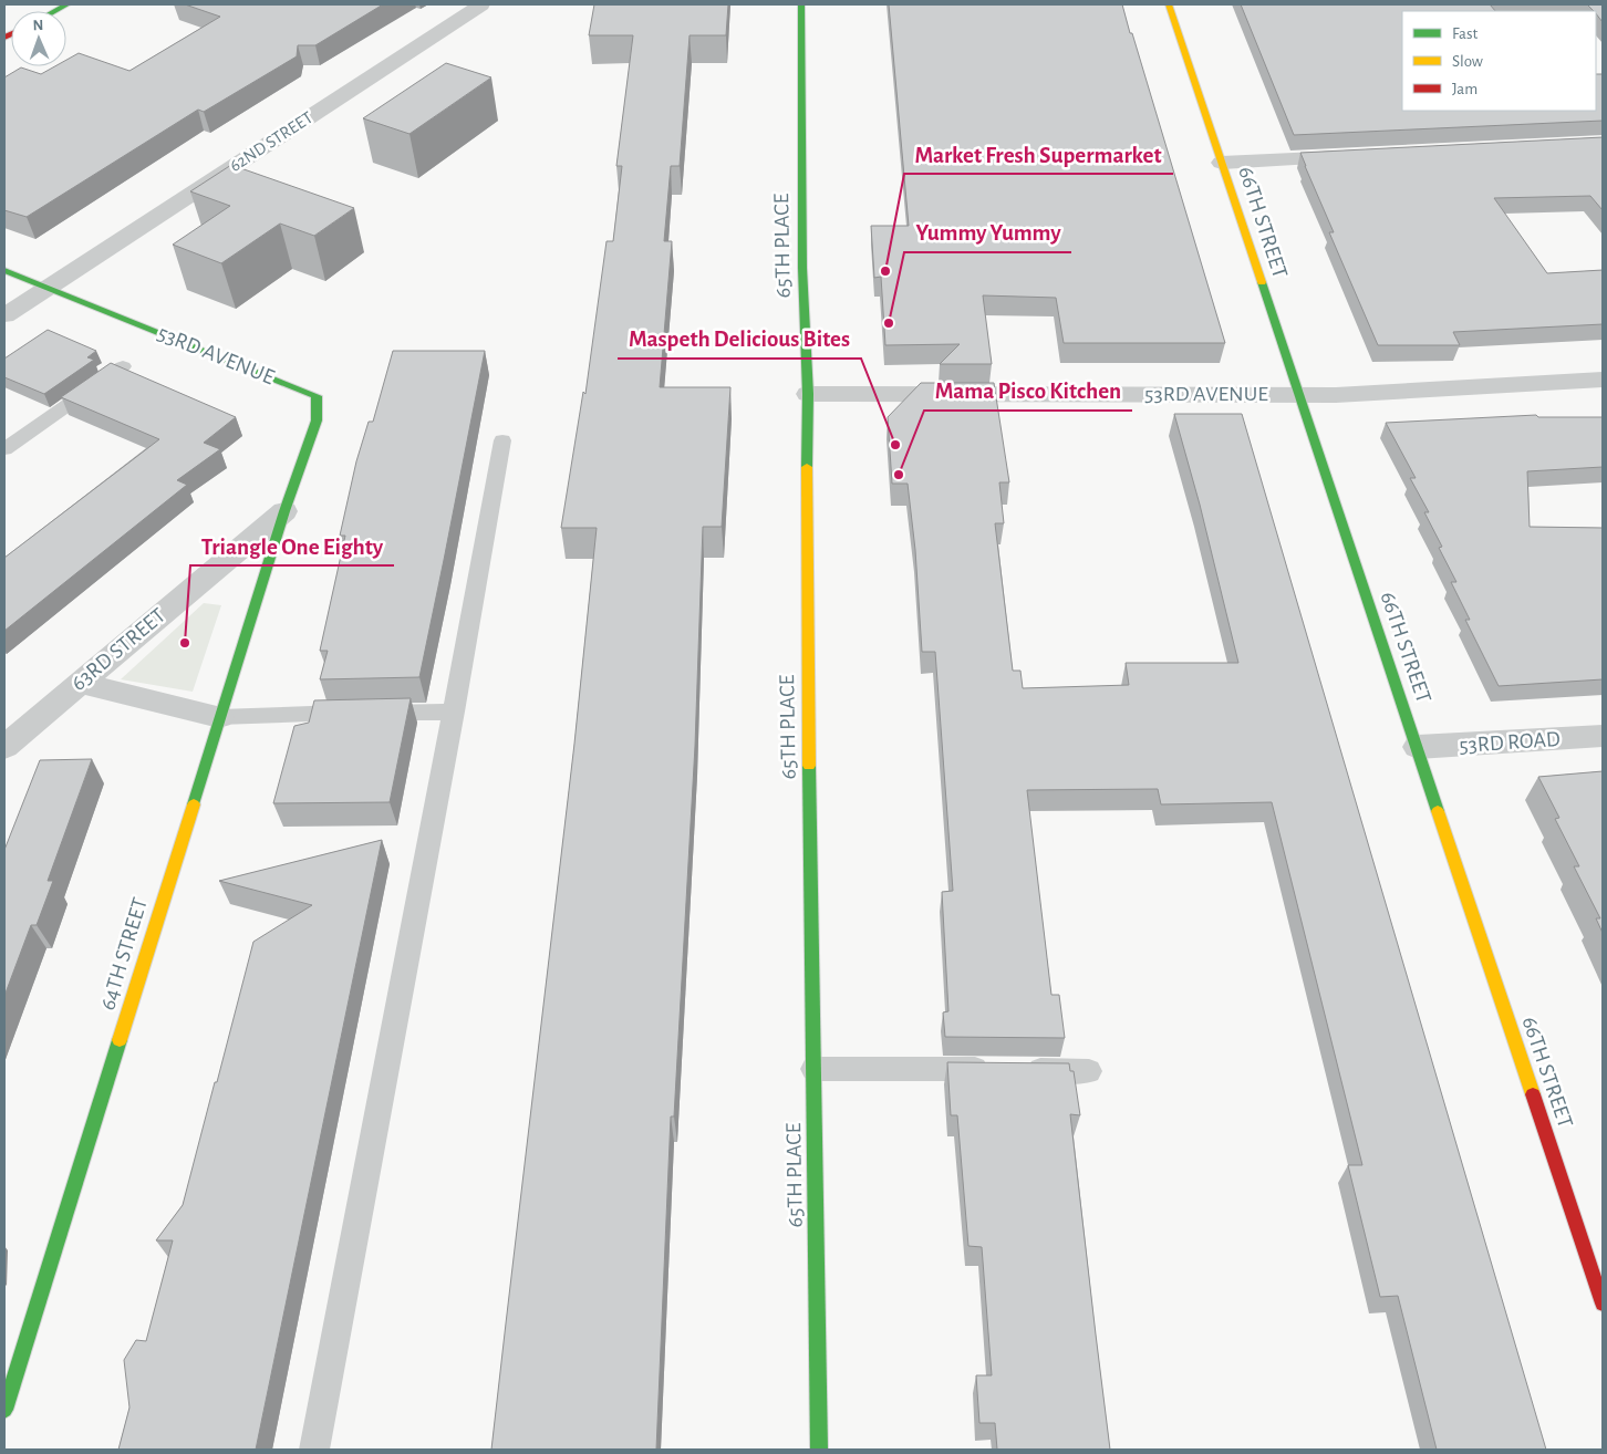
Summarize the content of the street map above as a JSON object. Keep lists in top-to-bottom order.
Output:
{
  "streets": {
    "street": [
      "62ND STREET",
      "66TH STREET",
      "65TH PLACE",
      "53RD AVENUE",
      "63RD STREET",
      "53RD ROAD",
      "64TH STREET"
    ]
  },
  "crossings": [
    ["62ND STREET", "53RD AVENUE"],
    ["66TH STREET", "53RD AVENUE"],
    ["66TH STREET", "53RD ROAD"],
    ["65TH PLACE", "53RD AVENUE"],
    ["53RD AVENUE", "63RD STREET"],
    ["53RD AVENUE", "64TH STREET"],
    ["63RD STREET", "64TH STREET"]
  ],
  "places": [
    "Market Fresh Supermarket",
    "Yummy Yummy",
    "Maspeth Delicious Bites",
    "Mama Pisco Kitchen",
    "Triangle One Eighty"
  ],
  "legend": ["Fast", "Slow", "Jam"],
  "north": "top"
}
